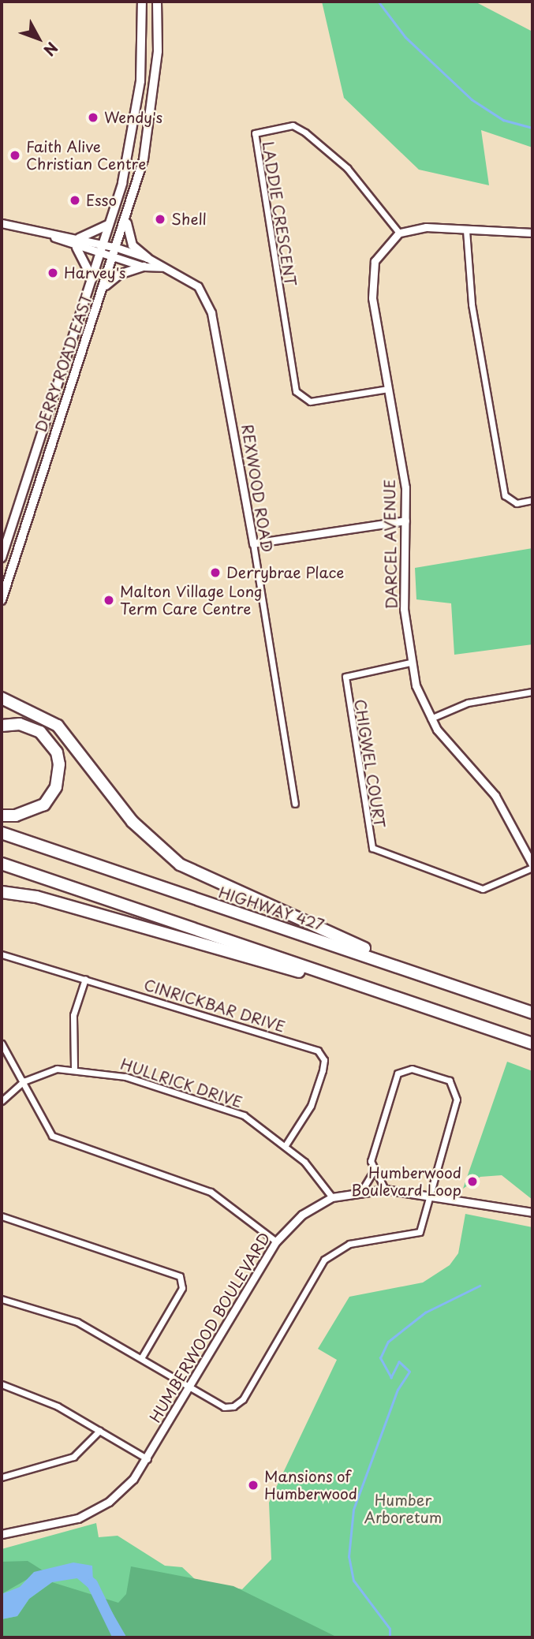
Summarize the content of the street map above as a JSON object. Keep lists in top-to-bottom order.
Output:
{
  "streets": {
    "highway": ["HIGHWAY 427"],
    "main road": ["DERRY ROAD EAST"],
    "street": [
      "LADDIE CRESCENT",
      "REXWOOD ROAD",
      "DARCEL AVENUE",
      "CHIGWEL COURT",
      "CINRICKBAR DRIVE",
      "HULLRICK DRIVE",
      "HUMBERWOOD BOULEVARD"
    ]
  },
  "crossings": [
    ["LADDIE CRESCENT", "DARCEL AVENUE"],
    ["DERRY ROAD EAST", "REXWOOD ROAD"],
    ["DARCEL AVENUE", "CHIGWEL COURT"],
    ["CINRICKBAR DRIVE", "HULLRICK DRIVE"],
    ["HULLRICK DRIVE", "HUMBERWOOD BOULEVARD"]
  ],
  "parks": ["Humber Arboretum"],
  "places": [
    "Wendy's",
    "Faith Alive Christian Centre",
    "Esso",
    "Shell",
    "Harvey's",
    "Derrybrae Place",
    "Malton Village Long Term Care Centre",
    "Humberwood Boulevard Loop",
    "Mansions of Humberwood"
  ],
  "north": "bottom right"
}
